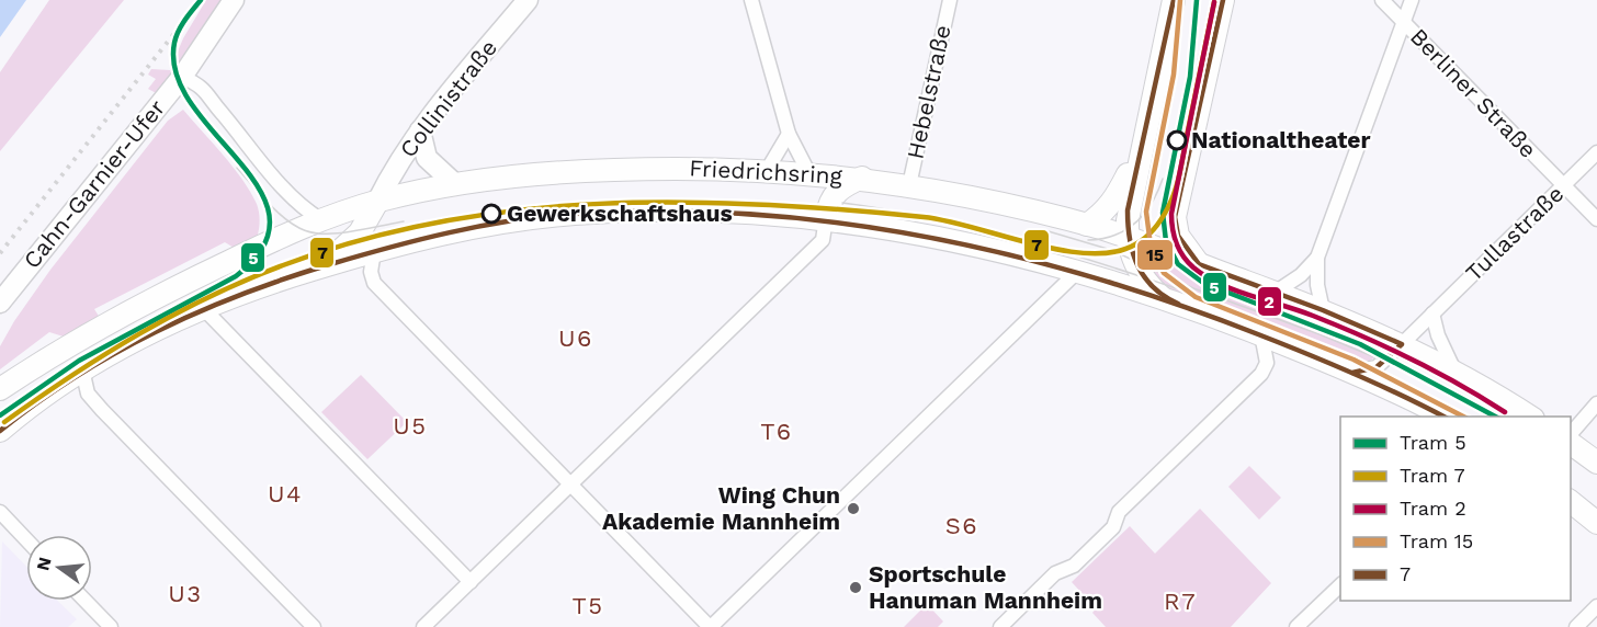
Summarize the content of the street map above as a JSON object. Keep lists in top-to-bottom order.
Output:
{
  "streets": {
    "main road": ["Friedrichsring"],
    "street": [
      "Hebelstraße",
      "Berliner Straße",
      "Collinistraße",
      "Cahn-Garnier-Ufer",
      "Tullastraße"
    ]
  },
  "crossings": [
    ["Hebelstraße", "Friedrichsring"],
    ["Berliner Straße", "Tullastraße"],
    ["Collinistraße", "Friedrichsring"],
    ["Friedrichsring", "Tullastraße"]
  ],
  "districts": [
    "U6",
    "U5",
    "T6",
    "U4",
    "S6",
    "U3",
    "R7",
    "T5"
  ],
  "places": [
    "Nationaltheater",
    "Gewerkschaftshaus",
    "Wing Chun Akademie Mannheim",
    "Sportschule Hanuman Mannheim"
  ],
  "lines": [
    "tram line 5",
    "tram line 15",
    "transit line 7",
    "tram line 7",
    "tram line 2"
  ],
  "legend": [
    "Tram 5",
    "Tram 7",
    "Tram 2",
    "Tram 15",
    "7"
  ],
  "north": "left"
}
